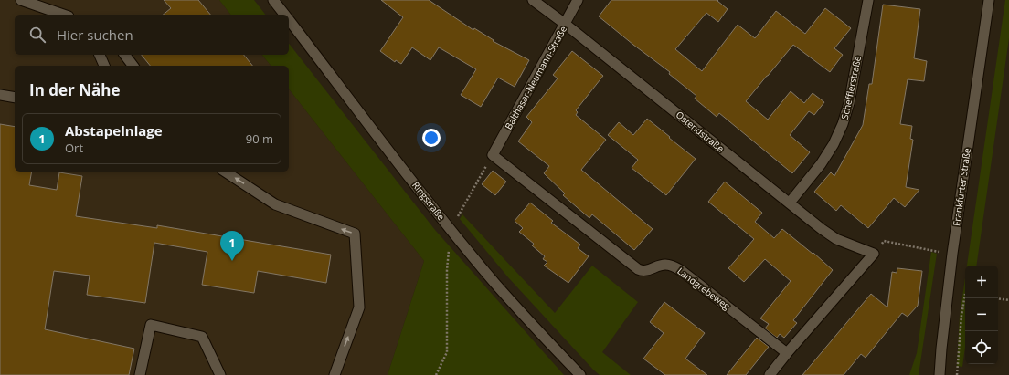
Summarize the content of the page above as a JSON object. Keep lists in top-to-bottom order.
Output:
{
  "streets": {
    "street": [
      "Balthasar-Neumann-Straße",
      "Schefflerstraße",
      "Ostendstraße",
      "Frankfurter Straße",
      "Ringstraße",
      "Landgrebeweg"
    ]
  },
  "crossings": [
    ["Balthasar-Neumann-Straße", "Ostendstraße"],
    ["Balthasar-Neumann-Straße", "Landgrebeweg"],
    ["Schefflerstraße", "Ostendstraße"],
    ["Ostendstraße", "Landgrebeweg"]
  ],
  "page": {
    "search": "Hier suchen",
    "heading": "In der Nähe",
    "list": [
      {
        "mark": "1",
        "name": "Abstapelnlage",
        "note": "Ort",
        "value": "90 m"
      }
    ],
    "pins": "1",
    "map_buttons": ["+", "−"]
  }
}
